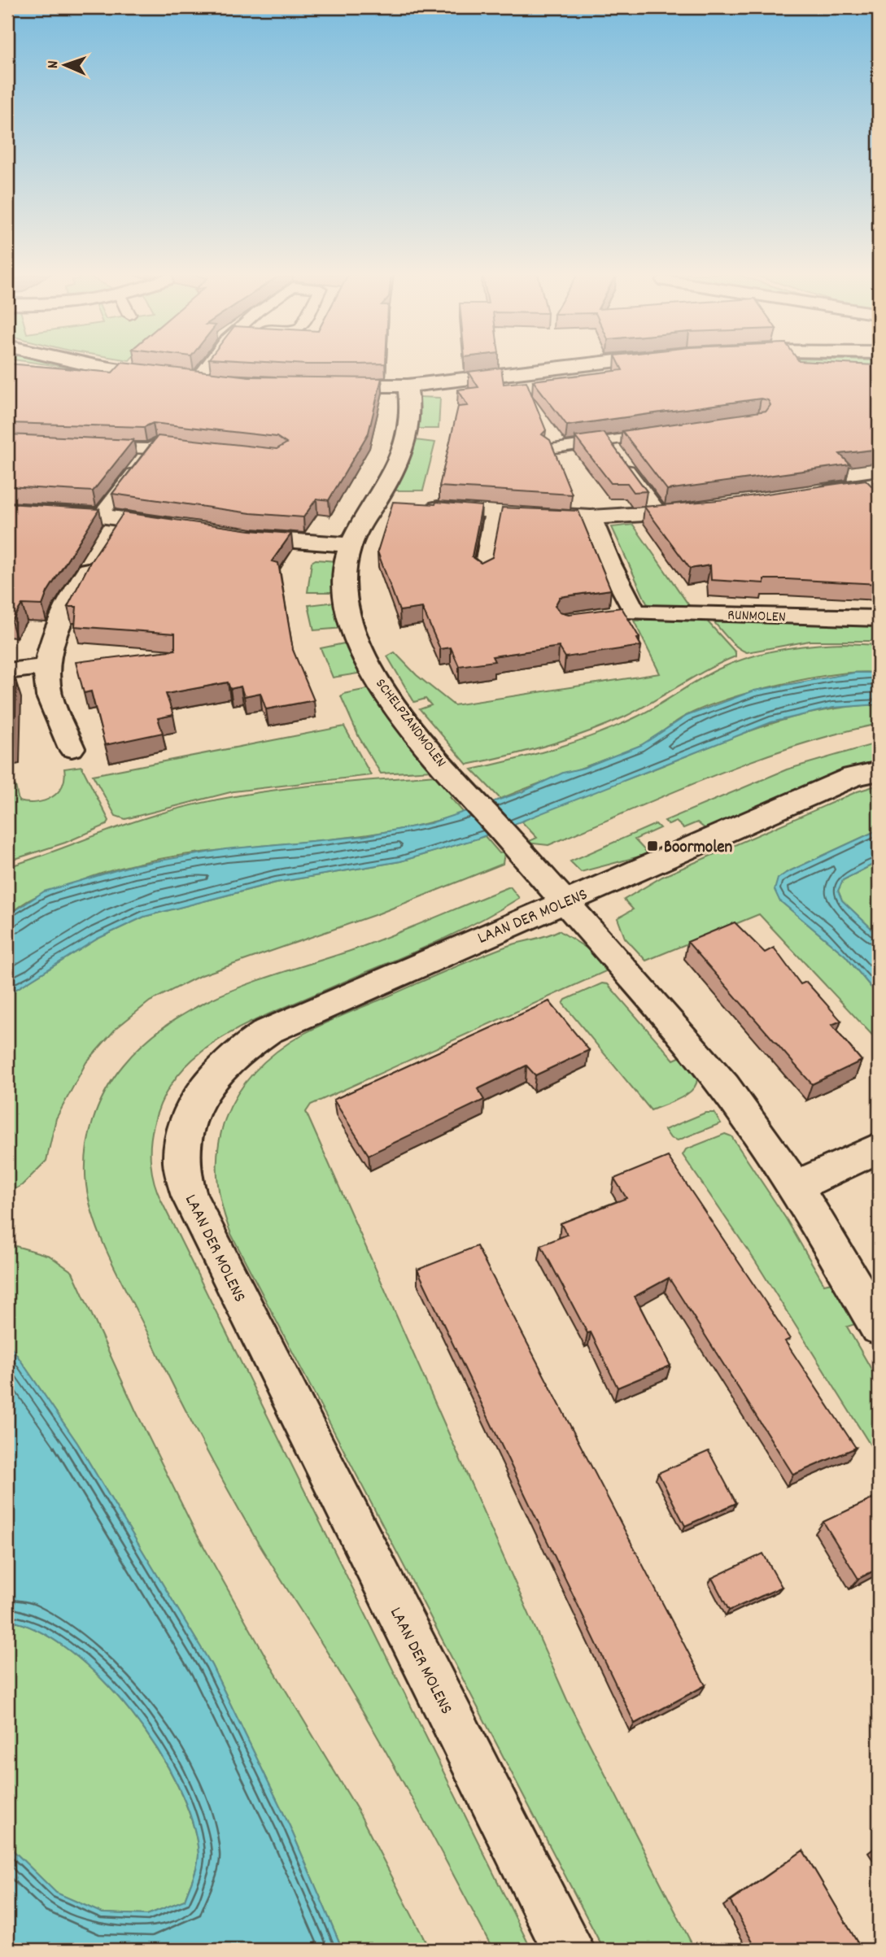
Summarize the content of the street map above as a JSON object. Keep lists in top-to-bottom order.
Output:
{
  "streets": {
    "street": ["RUNMOLEN", "SCHELPZANDMOLEN", "LAAN DER MOLENS"]
  },
  "crossings": [
    ["SCHELPZANDMOLEN", "LAAN DER MOLENS"]
  ],
  "places": {
    "transit": ["Boormolen"]
  },
  "north": "left"
}
